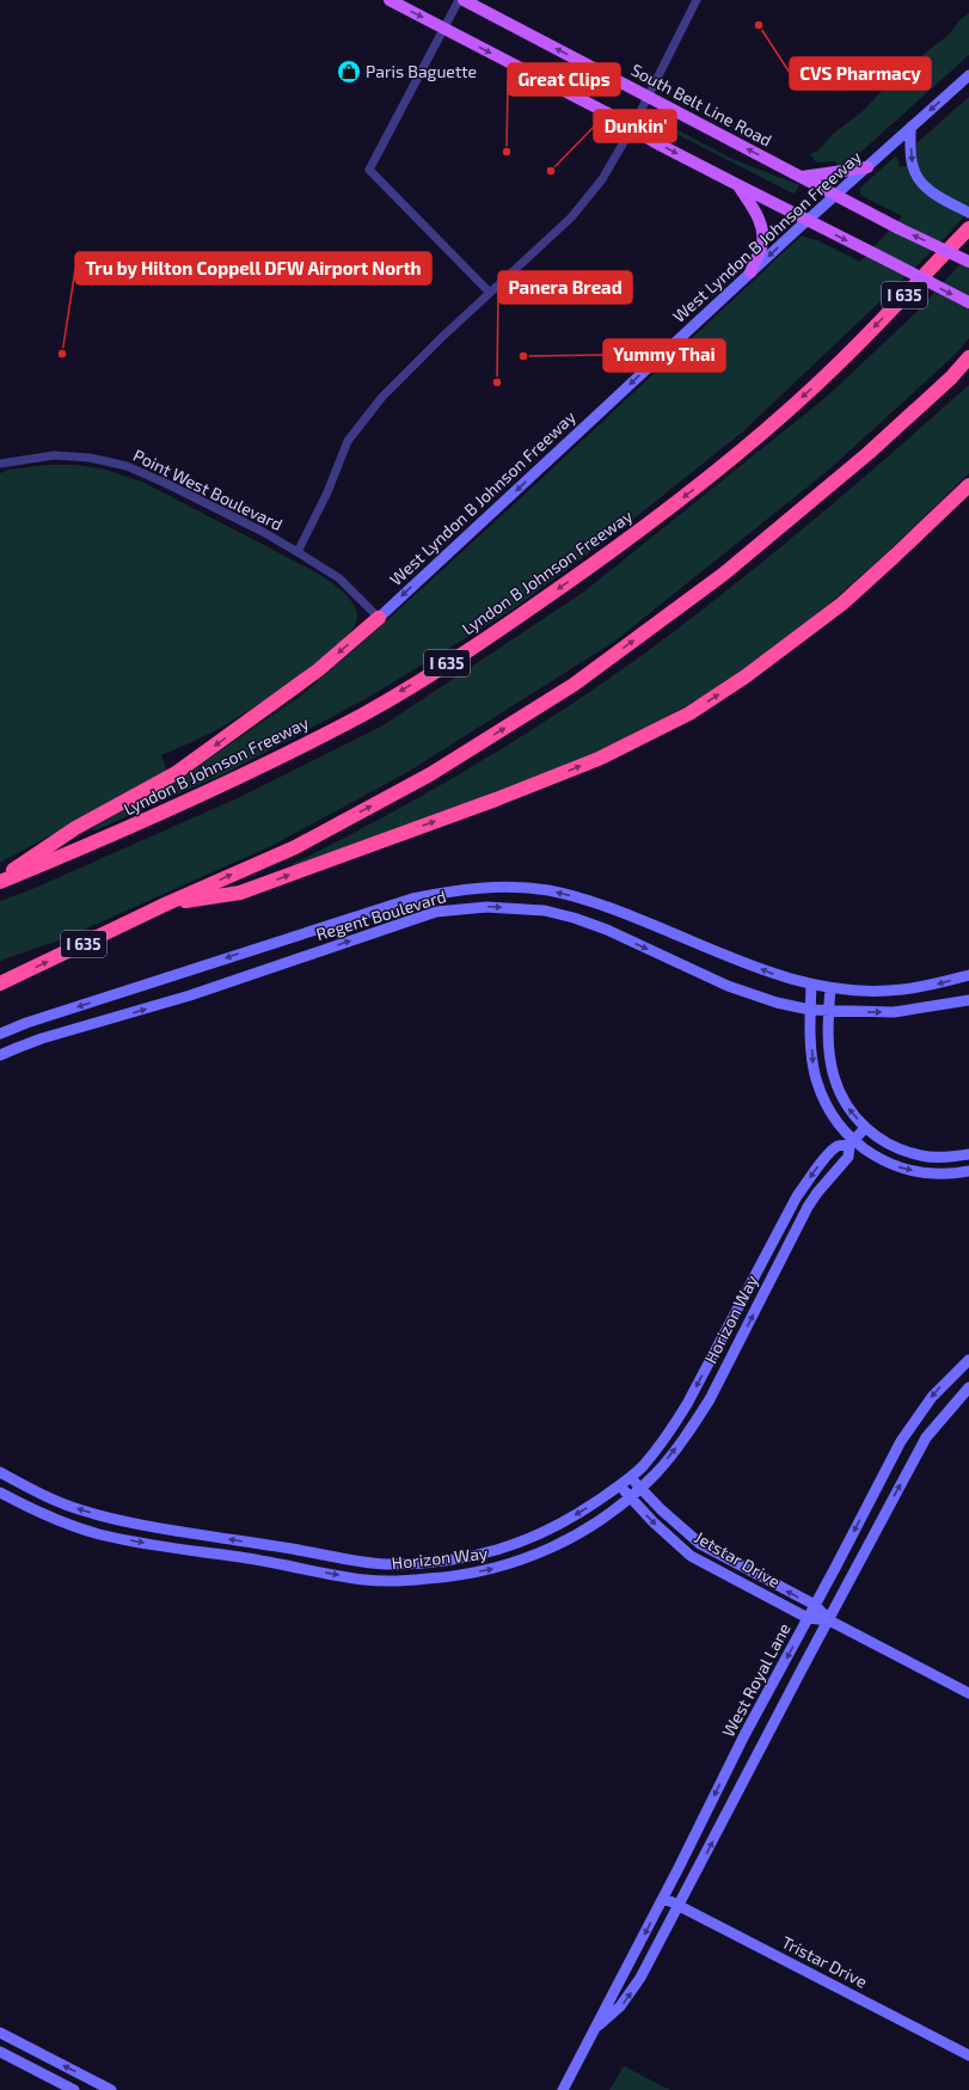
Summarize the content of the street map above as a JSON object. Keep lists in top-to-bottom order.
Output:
{
  "streets": {
    "highway": ["I 635", "Lyndon B Johnson Freeway"],
    "main road": ["South Belt Line Road"],
    "street": [
      "West Lyndon B Johnson Freeway",
      "Point West Boulevard",
      "Regent Boulevard",
      "Horizon Way",
      "Jetstar Drive",
      "West Royal Lane",
      "Tristar Drive"
    ]
  },
  "crossings": [
    ["South Belt Line Road", "West Lyndon B Johnson Freeway"],
    ["West Lyndon B Johnson Freeway", "Point West Boulevard"],
    ["Horizon Way", "Jetstar Drive"],
    ["Jetstar Drive", "West Royal Lane"],
    ["West Royal Lane", "Tristar Drive"]
  ],
  "one_way": ["West Lyndon B Johnson Freeway"],
  "places": {
    "other": [
      "CVS Pharmacy",
      "Great Clips",
      "Dunkin'",
      "Tru by Hilton Coppell DFW Airport North",
      "Yummy Thai",
      "Panera Bread"
    ],
    "shop": ["Paris Baguette"]
  }
}
